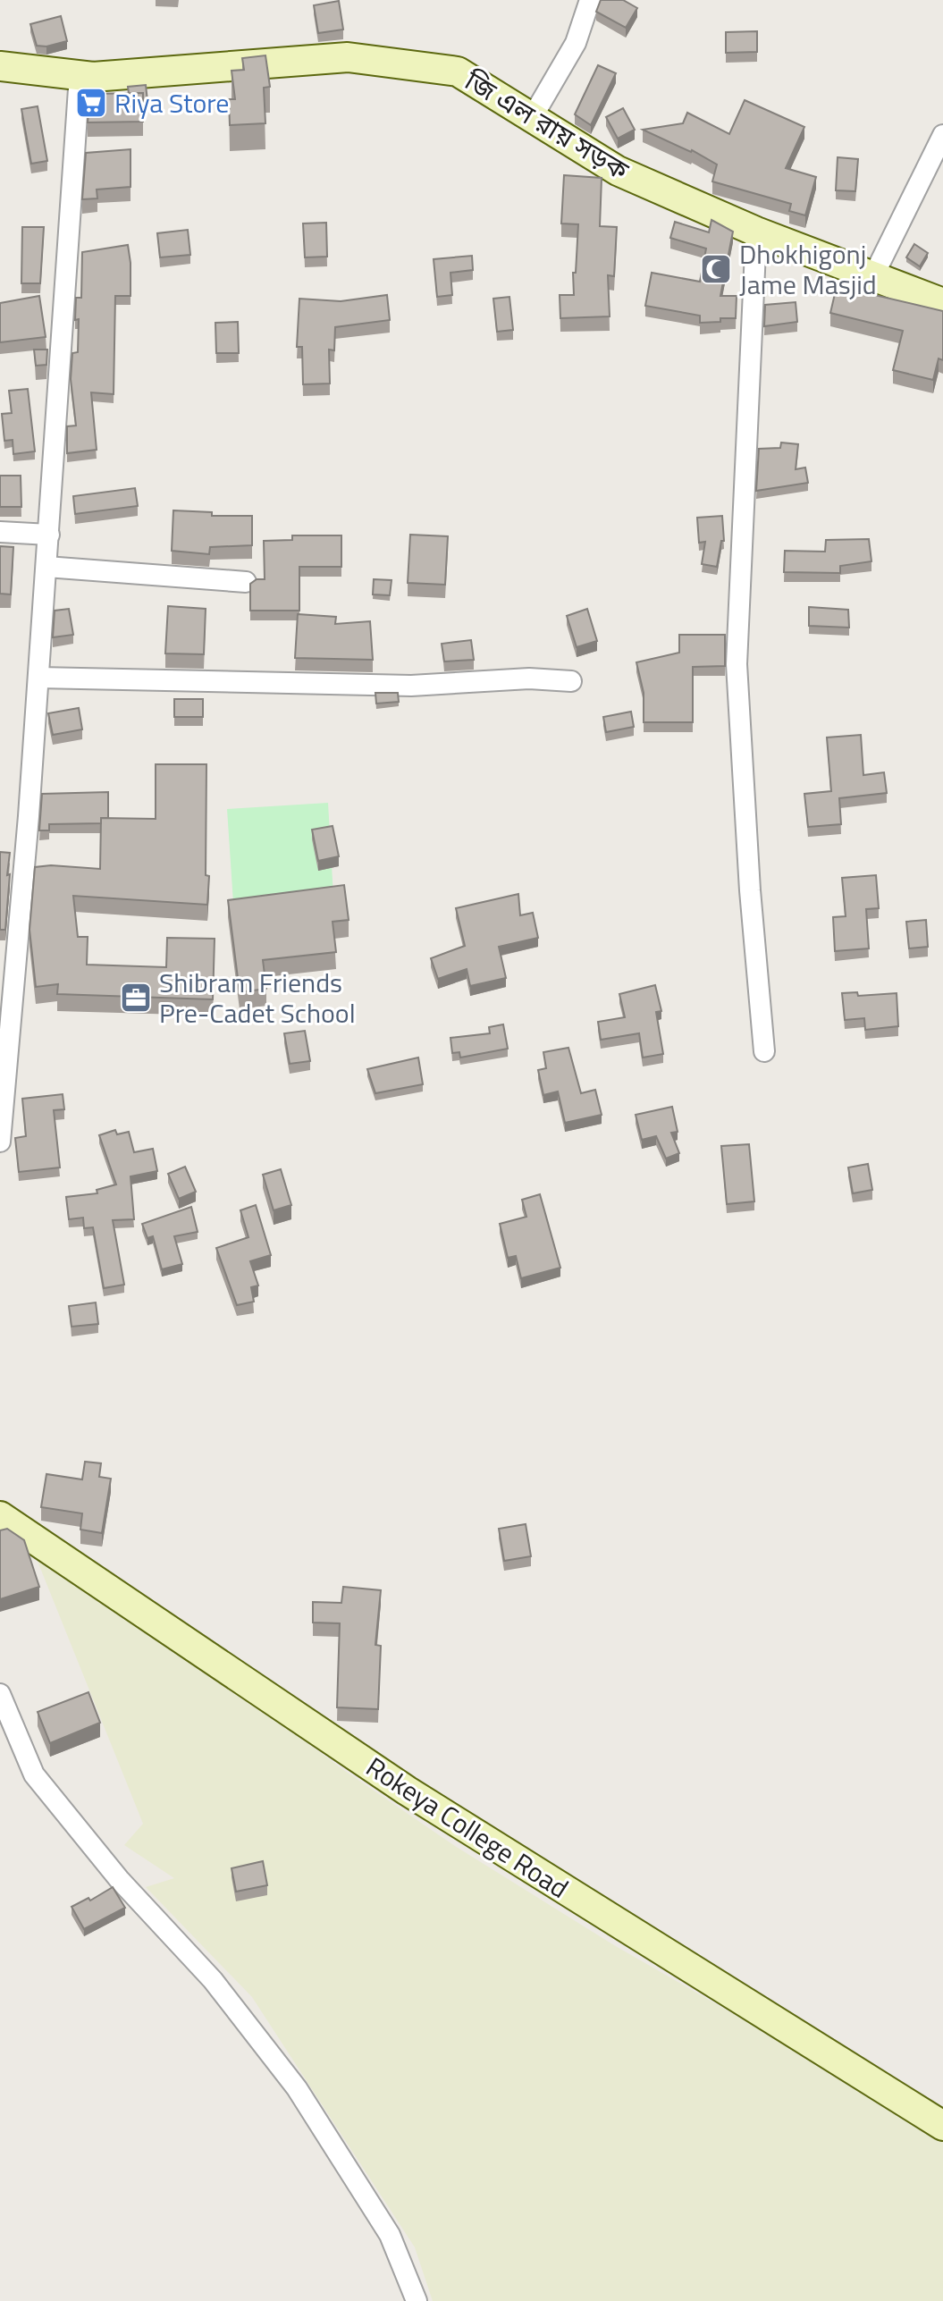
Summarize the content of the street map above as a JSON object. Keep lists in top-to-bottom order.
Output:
{
  "streets": {
    "street": ["জি এল রায় সড়ক", "Rokeya College Road"]
  },
  "places": {
    "supermarket": ["Riya Store"],
    "mosque": ["Dhokhigonj Jame Masjid"],
    "office": ["Shibram Friends Pre-Cadet School"]
  }
}
